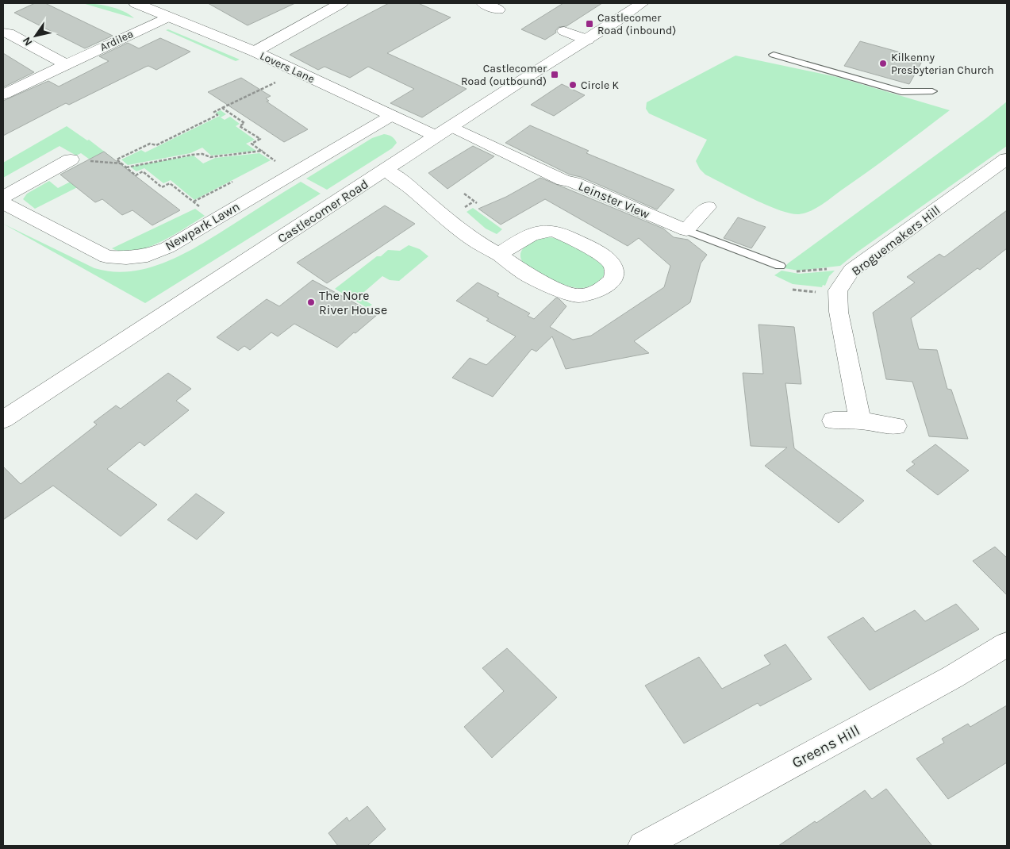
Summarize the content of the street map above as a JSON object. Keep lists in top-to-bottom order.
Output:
{
  "streets": {
    "street": [
      "Ardilea",
      "Lovers Lane",
      "Leinster View",
      "Castlecomer Road",
      "Newpark Lawn",
      "Broguemakers Hill",
      "Greens Hill"
    ]
  },
  "crossings": [
    ["Ardilea", "Lovers Lane"],
    ["Lovers Lane", "Castlecomer Road"],
    ["Lovers Lane", "Newpark Lawn"],
    ["Leinster View", "Castlecomer Road"]
  ],
  "places": {
    "transit": ["Castlecomer Road (inbound)", "Castlecomer Road (outbound)"],
    "other": ["Kilkenny Presbyterian Church", "Circle K", "The Nore River House"]
  },
  "north": "bottom left"
}
